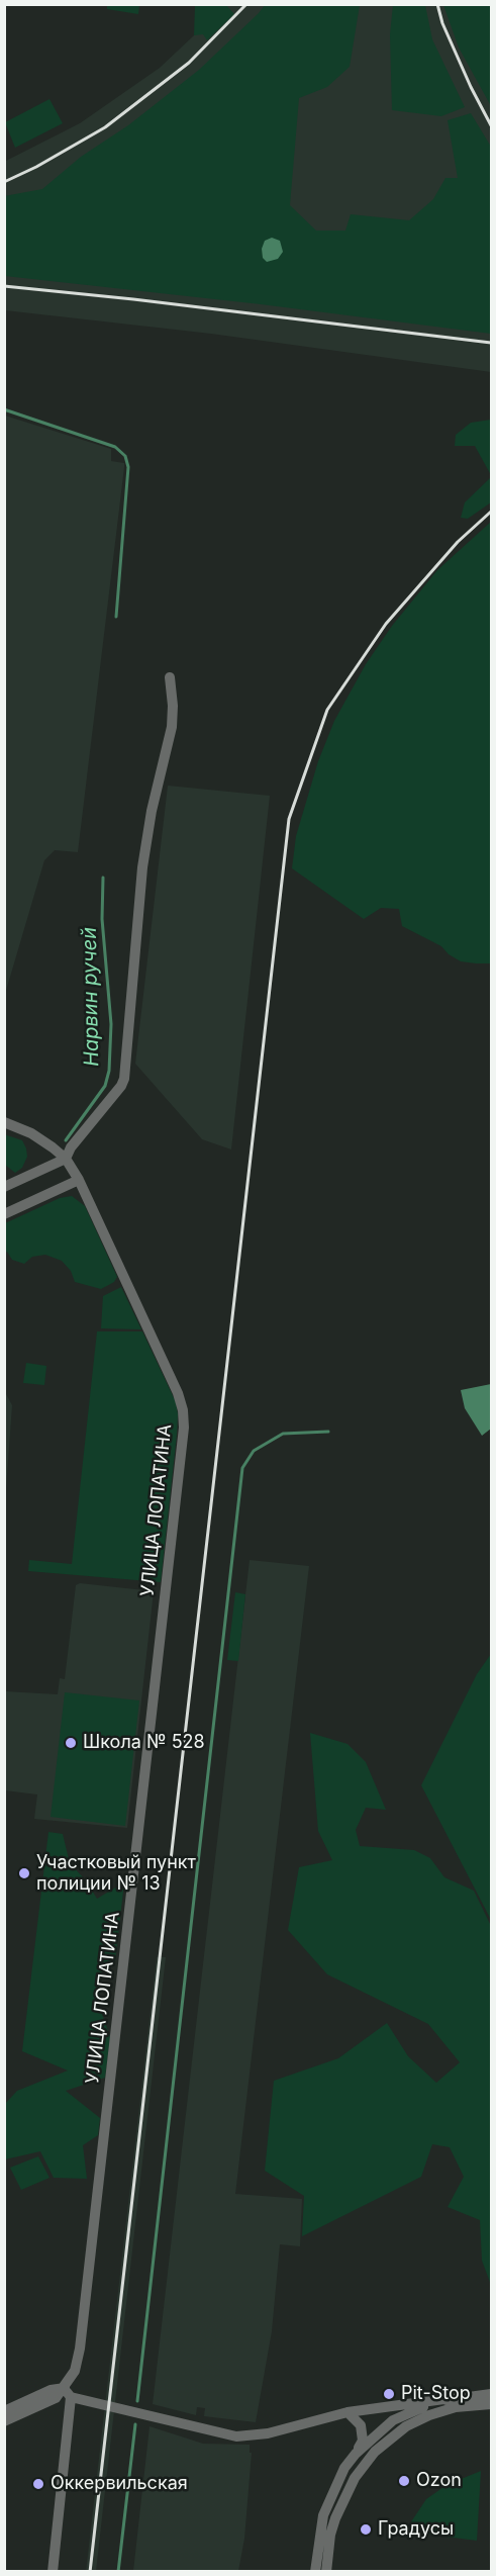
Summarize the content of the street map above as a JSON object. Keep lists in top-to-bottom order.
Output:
{
  "streets": {
    "street": ["УЛИЦА ЛОПАТИНА"]
  },
  "water": ["Нарвин ручей"],
  "places": [
    "Школа № 528",
    "Участковый пункт полиции № 13",
    "Pit-Stop",
    "Ozon",
    "Оккервильская",
    "Градусы"
  ]
}
